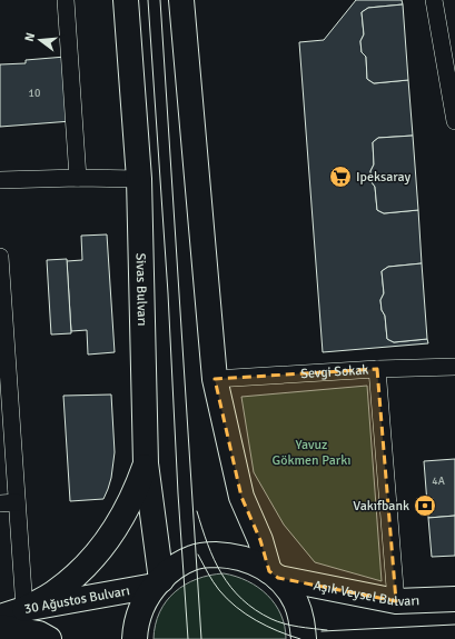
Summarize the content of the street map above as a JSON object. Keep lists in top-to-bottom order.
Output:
{
  "streets": {
    "main road": ["Sivas Bulvarı", "Aşık Veysel Bulvarı", "30 Ağustos Bulvarı"],
    "street": ["Sevgi Sokak"]
  },
  "crossings": [
    ["Sivas Bulvarı", "30 Ağustos Bulvarı"]
  ],
  "parks": ["Yavuz Gökmen Parkı"],
  "places": {
    "supermarket": ["Ipeksaray"],
    "bank": ["Vakıfbank"]
  },
  "house_numbers": ["10", "4A"],
  "north": "left"
}
